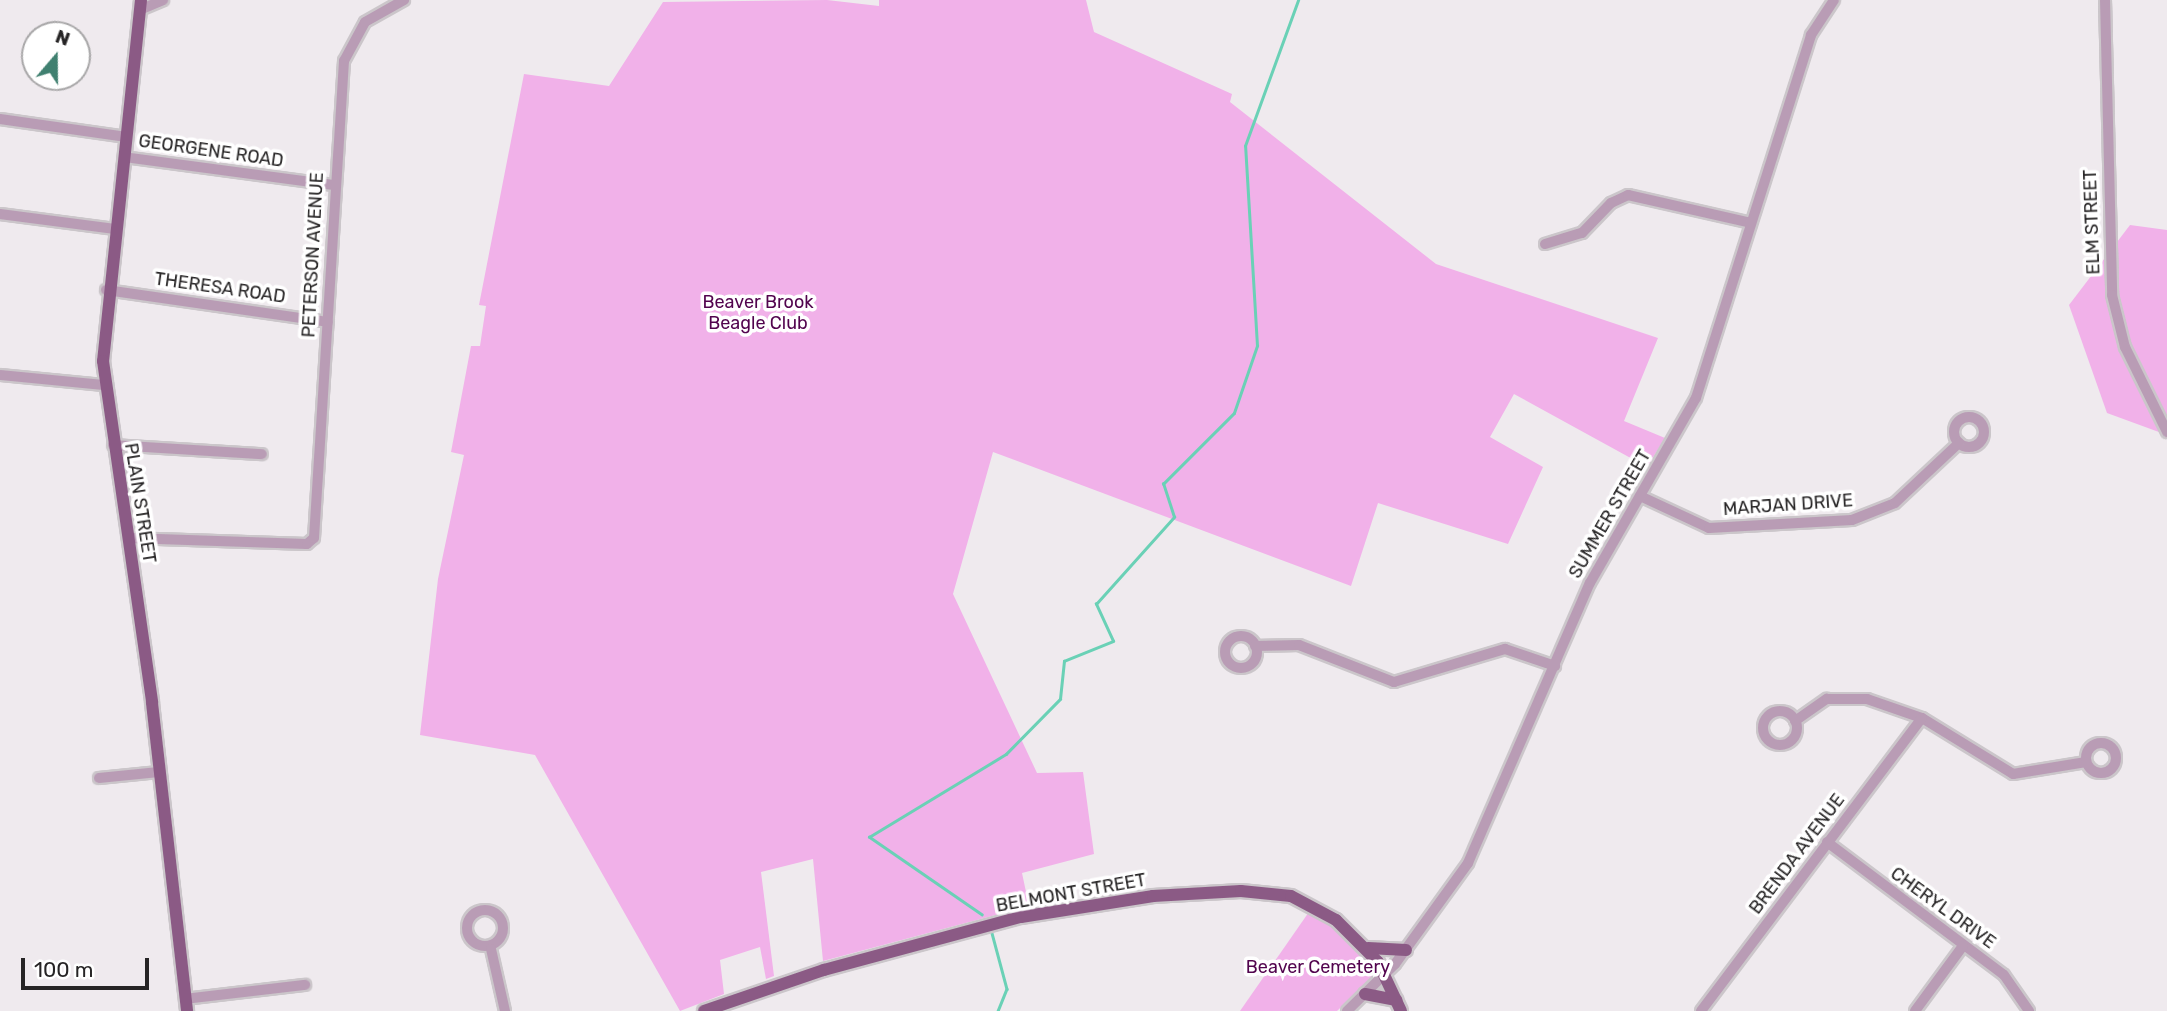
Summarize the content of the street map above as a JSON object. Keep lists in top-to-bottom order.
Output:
{
  "streets": {
    "main road": ["PLAIN STREET", "BELMONT STREET"],
    "street": [
      "GEORGENE ROAD",
      "ELM STREET",
      "PETERSON AVENUE",
      "THERESA ROAD",
      "MARJAN DRIVE",
      "SUMMER STREET",
      "BRENDA AVENUE",
      "CHERYL DRIVE"
    ]
  },
  "crossings": [
    ["GEORGENE ROAD", "PETERSON AVENUE"],
    ["GEORGENE ROAD", "PLAIN STREET"],
    ["PETERSON AVENUE", "THERESA ROAD"],
    ["PETERSON AVENUE", "PLAIN STREET"],
    ["THERESA ROAD", "PLAIN STREET"],
    ["MARJAN DRIVE", "SUMMER STREET"],
    ["SUMMER STREET", "BELMONT STREET"],
    ["BRENDA AVENUE", "CHERYL DRIVE"]
  ],
  "parks": ["Beaver Brook Beagle Club", "Beaver Cemetery"],
  "scale_bar": "100 m",
  "north": "top"
}
